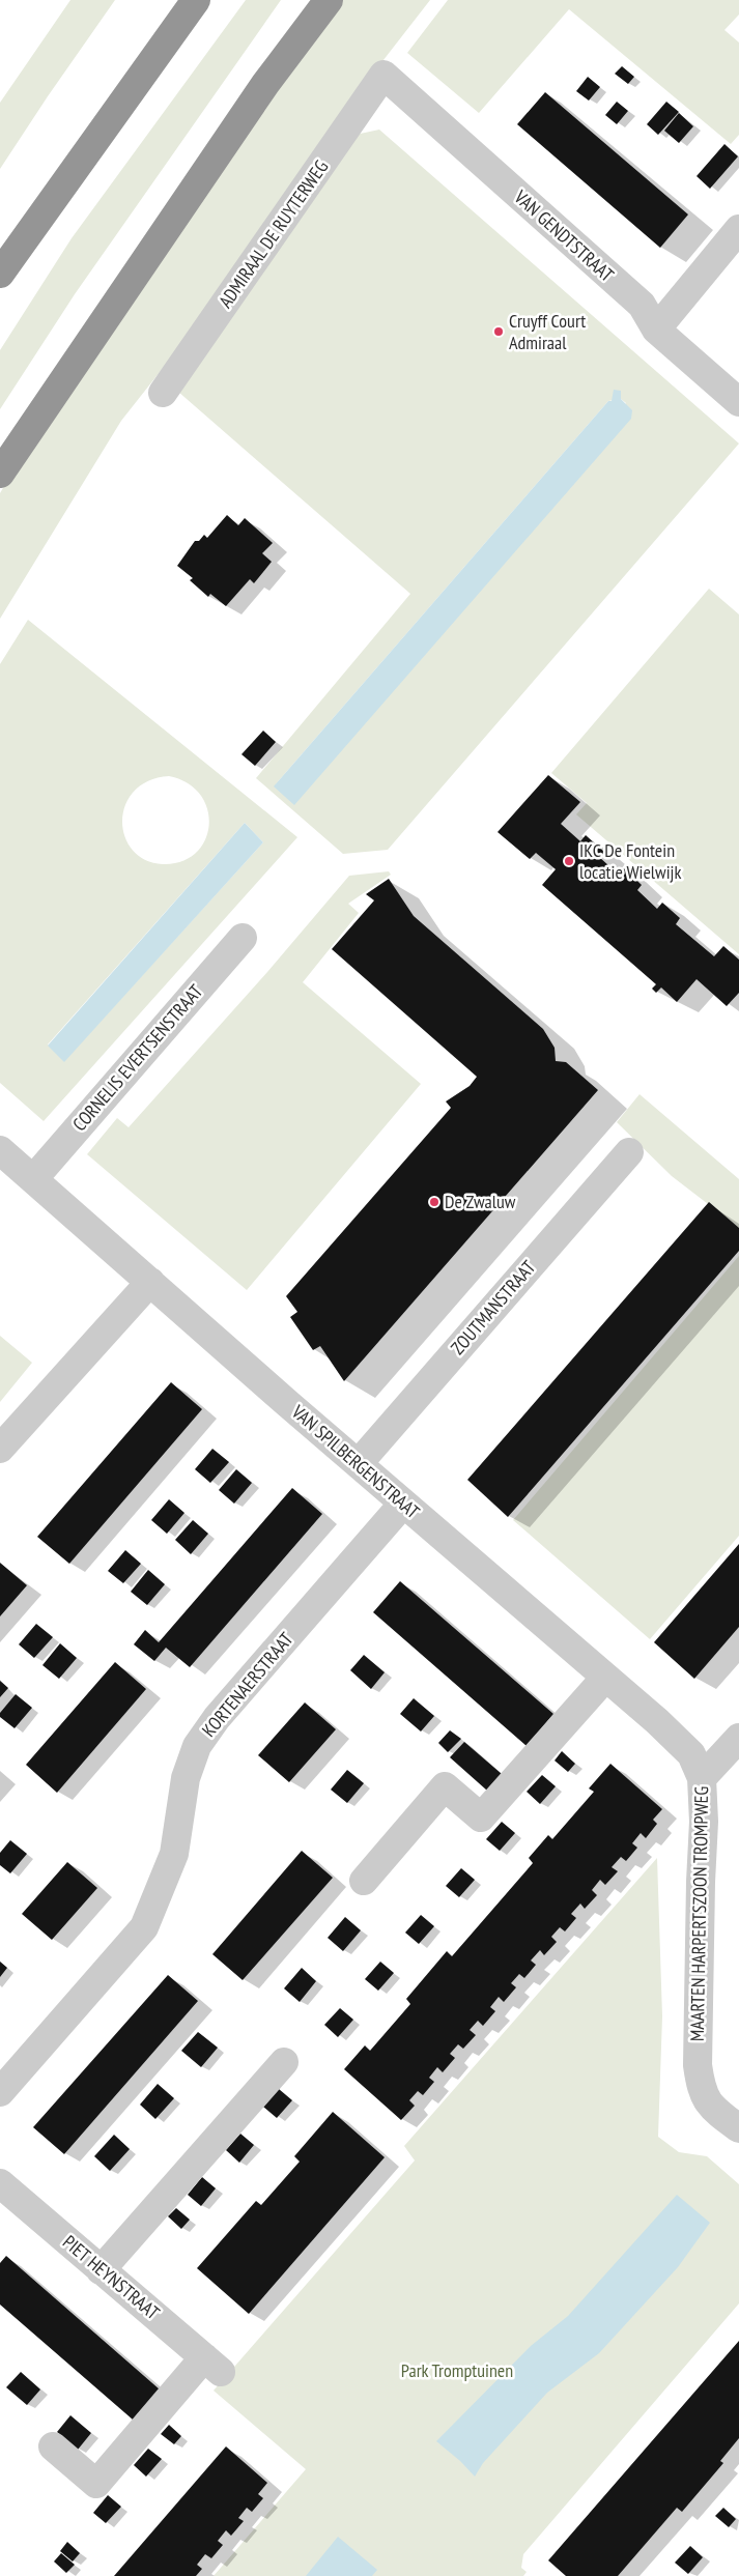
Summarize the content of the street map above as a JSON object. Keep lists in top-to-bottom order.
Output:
{
  "streets": {
    "street": [
      "ADMIRAAL DE RUYTERWEG",
      "VAN GENDTSTRAAT",
      "CORNELIS EVERTSENSTRAAT",
      "ZOUTMANSTRAAT",
      "VAN SPILBERGENSTRAAT",
      "KORTENAERSTRAAT",
      "MAARTEN HARPERTSZOON TROMPWEG",
      "PIET HEYNSTRAAT"
    ]
  },
  "crossings": [
    ["ADMIRAAL DE RUYTERWEG", "VAN GENDTSTRAAT"],
    ["CORNELIS EVERTSENSTRAAT", "VAN SPILBERGENSTRAAT"],
    ["ZOUTMANSTRAAT", "VAN SPILBERGENSTRAAT"],
    ["VAN SPILBERGENSTRAAT", "KORTENAERSTRAAT"],
    ["VAN SPILBERGENSTRAAT", "MAARTEN HARPERTSZOON TROMPWEG"]
  ],
  "parks": ["Park Tromptuinen"],
  "places": ["Cruyff Court Admiraal", "IKC De Fontein locatie Wielwijk", "De Zwaluw"]
}
